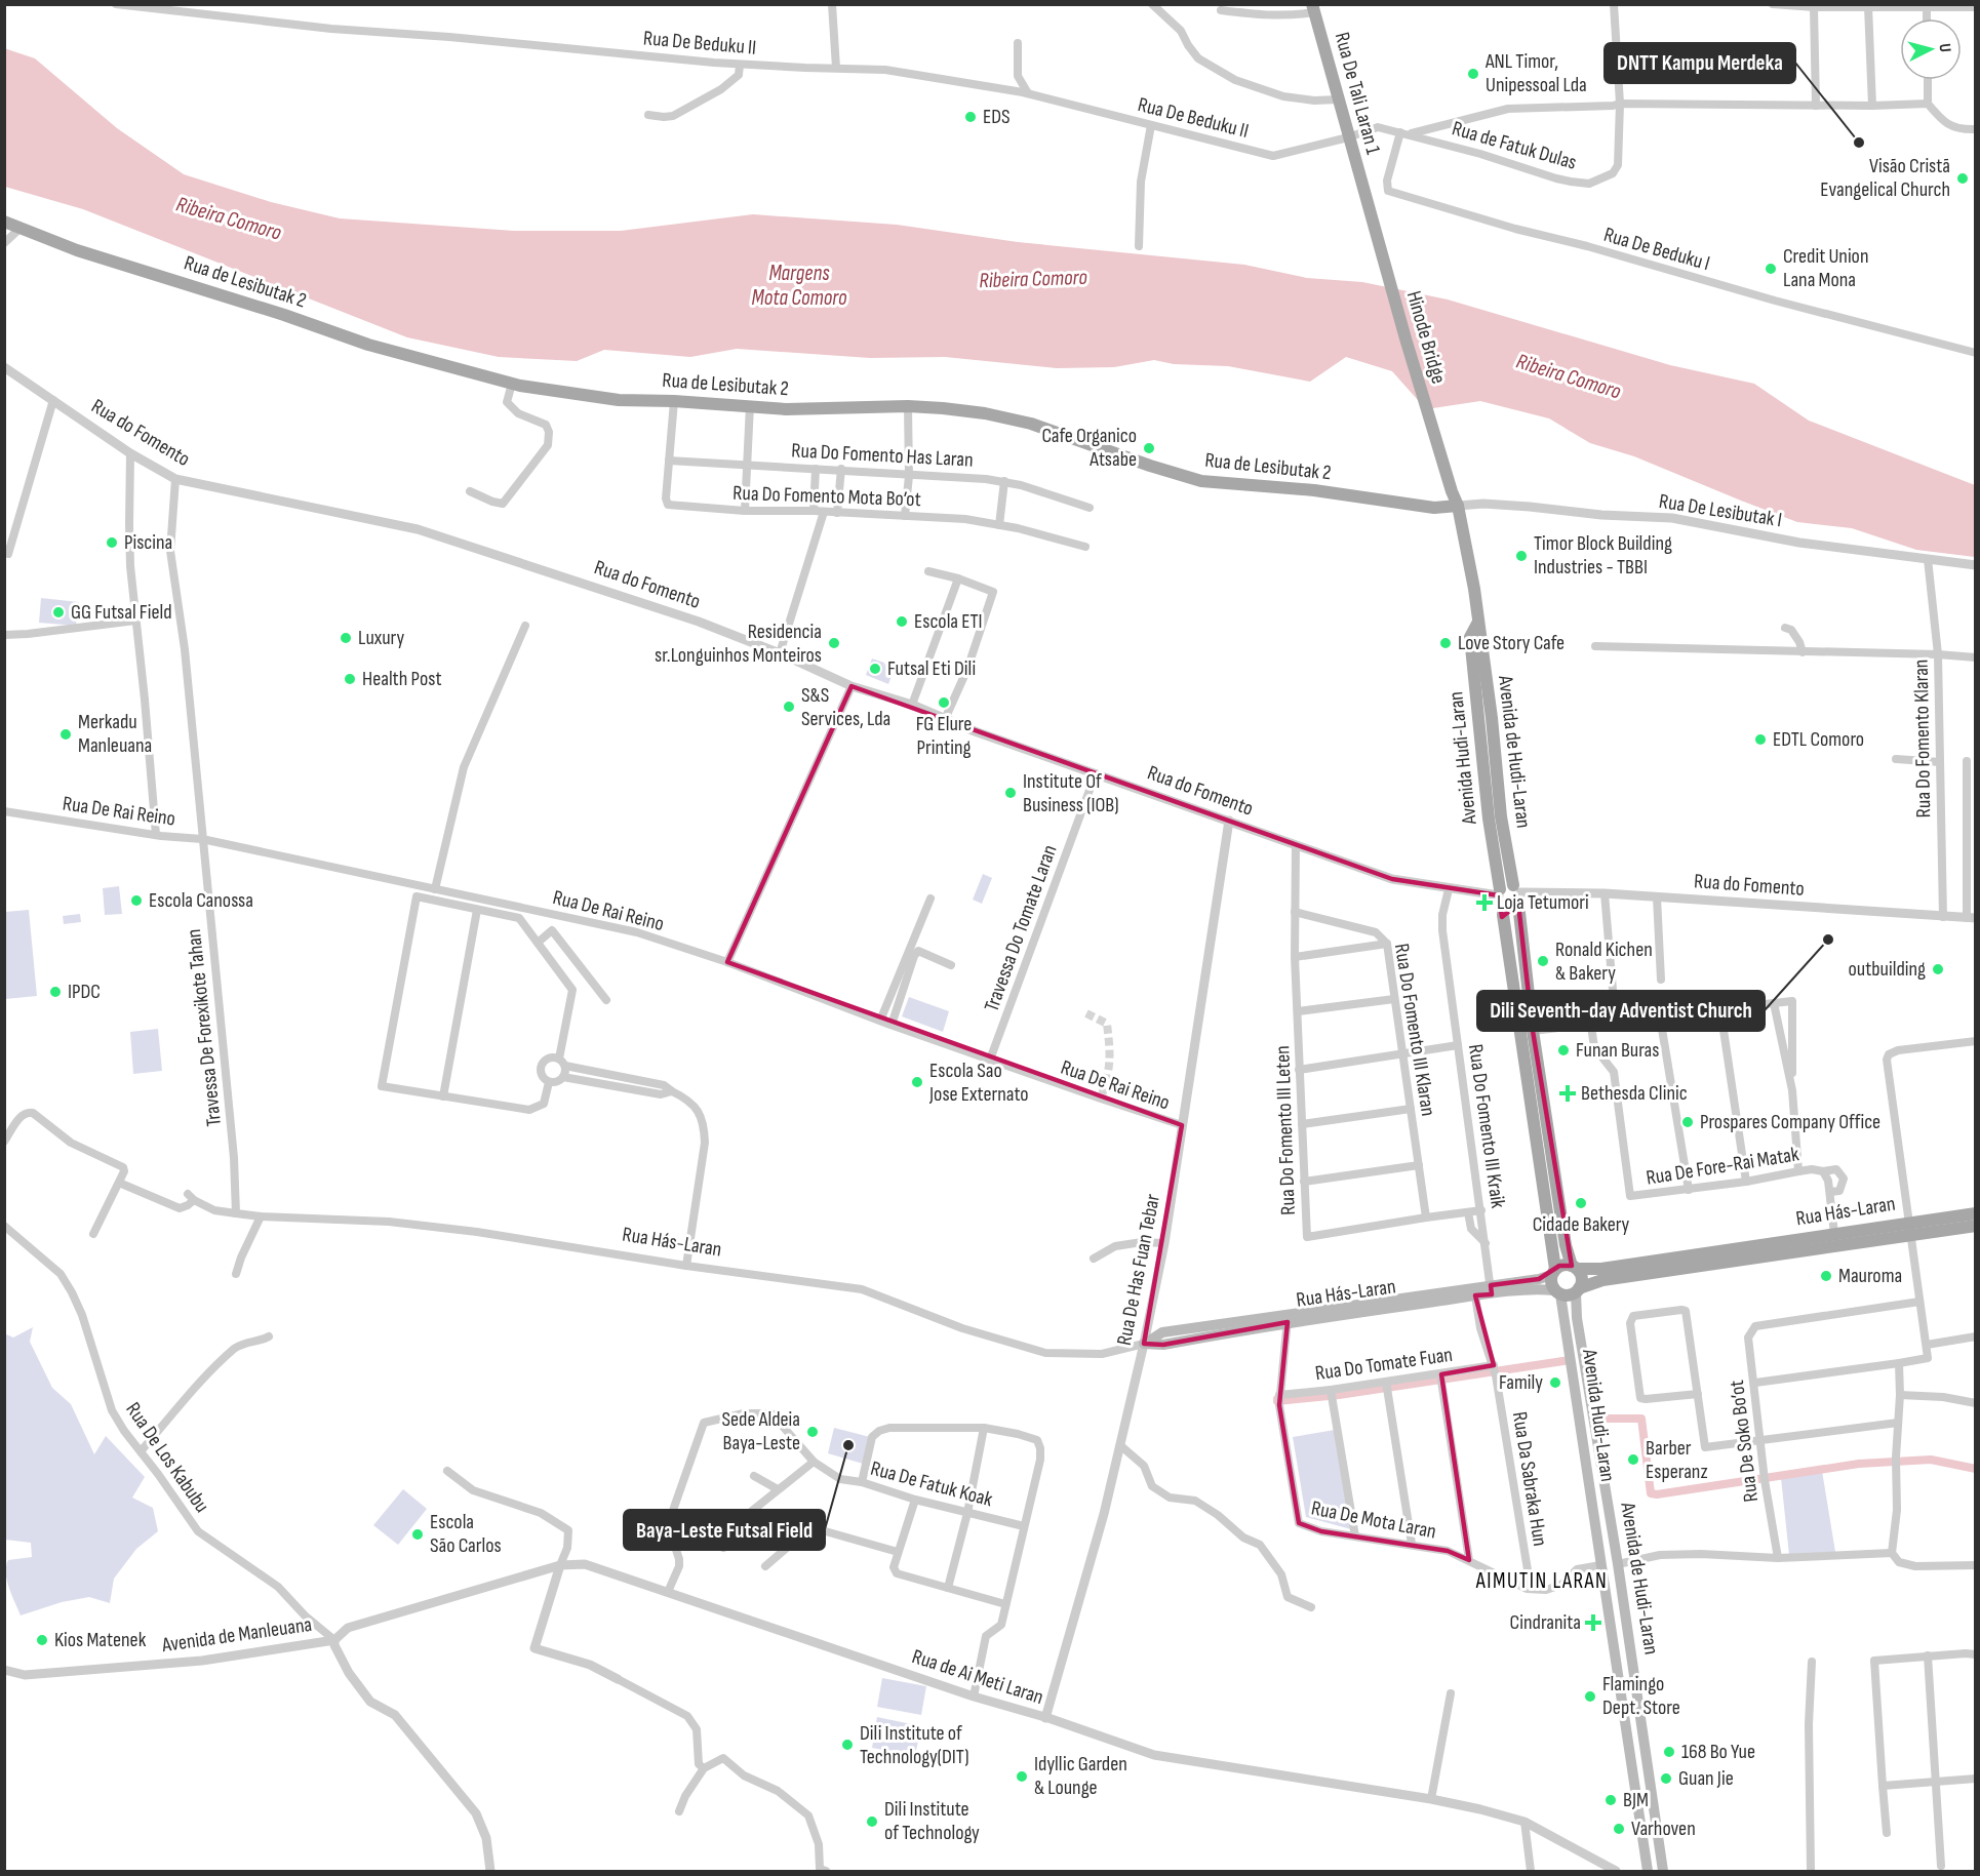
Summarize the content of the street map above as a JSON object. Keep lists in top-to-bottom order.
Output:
{
  "streets": {
    "main road": [
      "Rua De Tali Laran 1",
      "Rua de Lesibutak 2",
      "Hinode Bridge",
      "Avenida de Hudi-Laran",
      "Avenida Hudi-Laran",
      "Rua Hás-Laran"
    ],
    "street": [
      "Rua De Beduku II",
      "Rua de Fatuk Dulas",
      "Rua De Beduku I",
      "Rua do Fomento",
      "Rua Do Fomento Has Laran",
      "Rua Do Fomento Mota Bo’ot",
      "Rua De Lesibutak I",
      "Rua Do Fomento Klaran",
      "Rua De Rai Reino",
      "Travessa Do Tomate Laran",
      "Travessa De Forexikote Tahan",
      "Rua Do Fomento III Klaran",
      "Rua Do Fomento III Kraik",
      "Rua Do Fomento III Leten",
      "Rua De Fore-Rai Matak",
      "Rua De Has Fuan Tebar",
      "Rua Do Tomate Fuan",
      "Rua De Soko Bo’ot",
      "Rua De Los Kabubu",
      "Rua Da Sabraka Hun",
      "Rua De Fatuk Koak",
      "Rua De Mota Laran",
      "Avenida de Manleuana",
      "Rua de Ai Meti Laran"
    ]
  },
  "crossings": [
    ["Rua De Beduku II", "Rua de Fatuk Dulas"],
    ["Rua De Tali Laran 1", "Rua de Fatuk Dulas"],
    ["Rua De Tali Laran 1", "Hinode Bridge"],
    ["Rua de Fatuk Dulas", "Rua De Beduku I"],
    ["Rua de Lesibutak 2", "Hinode Bridge"],
    ["Rua de Lesibutak 2", "Rua Do Fomento Mota Bo’ot"],
    ["Rua de Lesibutak 2", "Rua De Lesibutak I"],
    ["Rua de Lesibutak 2", "Avenida de Hudi-Laran"],
    ["Hinode Bridge", "Rua De Lesibutak I"],
    ["Hinode Bridge", "Avenida de Hudi-Laran"],
    ["Rua do Fomento", "Rua Do Fomento Klaran"],
    ["Rua do Fomento", "Avenida de Hudi-Laran"],
    ["Rua do Fomento", "Avenida Hudi-Laran"],
    ["Rua do Fomento", "Travessa Do Tomate Laran"],
    ["Rua do Fomento", "Travessa De Forexikote Tahan"],
    ["Rua do Fomento", "Rua Do Fomento III Kraik"],
    ["Rua do Fomento", "Rua Do Fomento III Leten"],
    ["Rua do Fomento", "Rua De Has Fuan Tebar"],
    ["Rua Do Fomento Has Laran", "Rua Do Fomento Mota Bo’ot"],
    ["Rua De Lesibutak I", "Rua Do Fomento Klaran"],
    ["Rua De Lesibutak I", "Avenida de Hudi-Laran"],
    ["Avenida de Hudi-Laran", "Avenida Hudi-Laran"],
    ["Avenida de Hudi-Laran", "Rua Hás-Laran"],
    ["Avenida Hudi-Laran", "Rua Hás-Laran"],
    ["Rua De Rai Reino", "Travessa Do Tomate Laran"],
    ["Rua De Rai Reino", "Travessa De Forexikote Tahan"],
    ["Rua De Rai Reino", "Rua De Has Fuan Tebar"],
    ["Travessa De Forexikote Tahan", "Rua Hás-Laran"],
    ["Rua Do Fomento III Klaran", "Rua Do Fomento III Leten"],
    ["Rua Do Fomento III Kraik", "Rua Do Fomento III Leten"],
    ["Rua Do Fomento III Kraik", "Rua Hás-Laran"],
    ["Rua De Fore-Rai Matak", "Rua Hás-Laran"],
    ["Rua Hás-Laran", "Rua De Has Fuan Tebar"],
    ["Rua Hás-Laran", "Rua De Mota Laran"],
    ["Rua De Has Fuan Tebar", "Rua de Ai Meti Laran"],
    ["Rua Do Tomate Fuan", "Rua Da Sabraka Hun"],
    ["Rua Do Tomate Fuan", "Rua De Mota Laran"],
    ["Rua De Los Kabubu", "Avenida de Manleuana"],
    ["Rua De Los Kabubu", "Rua de Ai Meti Laran"],
    ["Rua Da Sabraka Hun", "Rua De Mota Laran"],
    ["Rua De Fatuk Koak", "Rua de Ai Meti Laran"],
    ["Avenida de Manleuana", "Rua de Ai Meti Laran"]
  ],
  "districts": ["AIMUTIN LARAN"],
  "water": ["Ribeira Comoro", "Margens Mota Comoro"],
  "places": {
    "other": [
      "ANL Timor, Unipessoal Lda",
      "EDS",
      "DNTT Kampu Merdeka",
      "Visão Cristã Evangelical Church",
      "Credit Union Lana Mona",
      "Cafe Organico Atsabe",
      "Piscina",
      "Timor Block Building Industries - TBBI",
      "GG Futsal Field",
      "Escola ETI",
      "Luxury",
      "Residencia sr.Longuinhos Monteiros",
      "Love Story Cafe",
      "Futsal Eti Dili",
      "Health Post",
      "FG Elure Printing",
      "S&S Services, Lda",
      "Merkadu Manleuana",
      "EDTL Comoro",
      "Institute Of Business (IOB)",
      "Escola Canossa",
      "Dili Seventh-day Adventist Church",
      "Ronald Kichen & Bakery",
      "outbuilding",
      "IPDC",
      "Funan Buras",
      "Escola Sao Jose Externato",
      "Prospares Company Office",
      "Cidade Bakery",
      "Mauroma",
      "Family",
      "Sede Aldeia Baya-Leste",
      "Baya-Leste Futsal Field",
      "Barber Esperanz",
      "Escola São Carlos",
      "Kios Matenek",
      "Flamingo Dept. Store",
      "Dili Institute of Technology(DIT)",
      "168 Bo Yue",
      "Idyllic Garden & Lounge",
      "Guan Jie",
      "BJM",
      "Dili Institute of Technology",
      "Varhoven"
    ],
    "health": ["Loja Tetumori", "Bethesda Clinic", "Cindranita"]
  },
  "north": "right"
}
